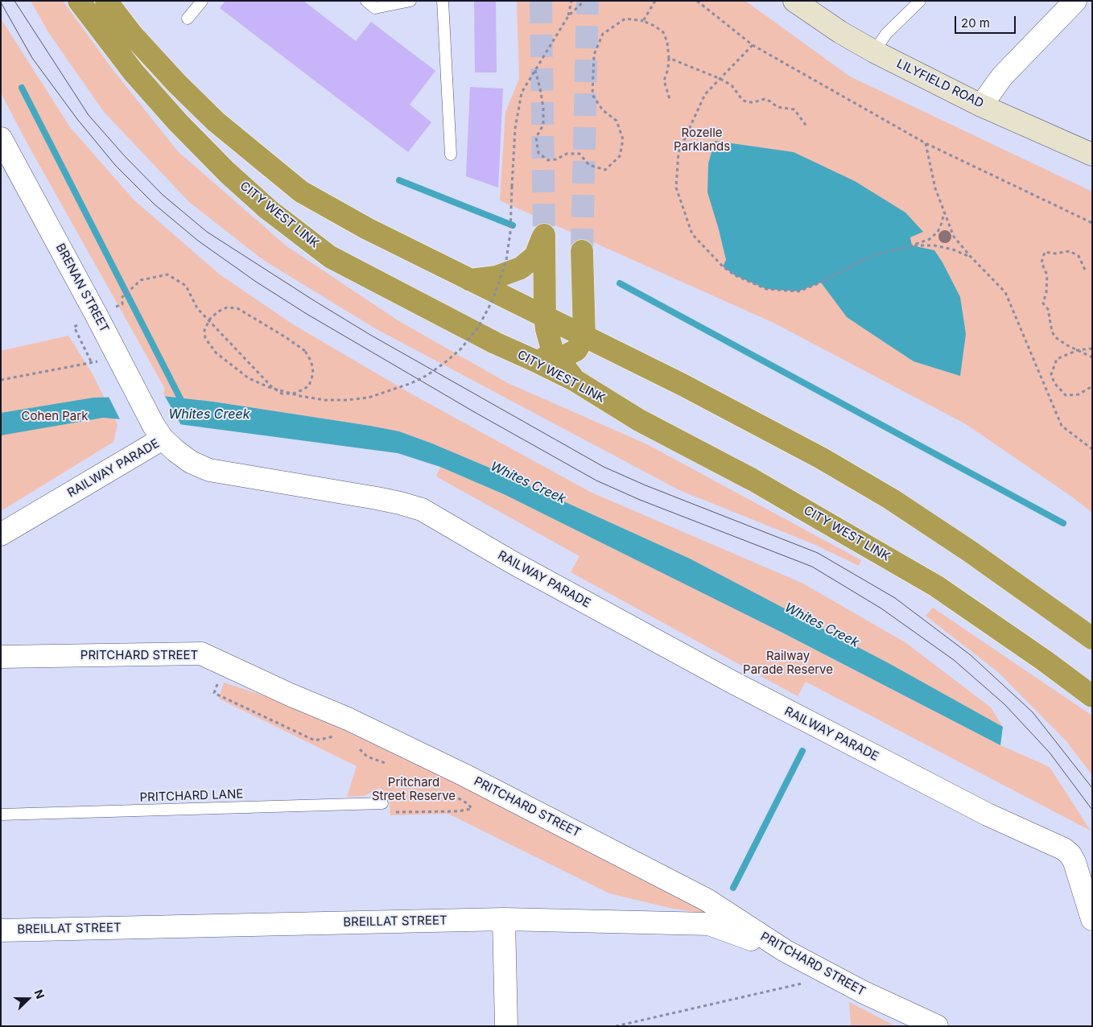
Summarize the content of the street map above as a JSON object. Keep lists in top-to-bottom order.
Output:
{
  "streets": {
    "highway": ["CITY WEST LINK"],
    "main road": ["LILYFIELD ROAD"],
    "street": [
      "BRENAN STREET",
      "RAILWAY PARADE",
      "PRITCHARD STREET",
      "BREILLAT STREET"
    ],
    "lane": ["PRITCHARD LANE"]
  },
  "crossings": [
    ["BRENAN STREET", "RAILWAY PARADE"],
    ["PRITCHARD STREET", "BREILLAT STREET"]
  ],
  "water": ["Whites Creek"],
  "parks": [
    "Rozelle Parklands",
    "Cohen Park",
    "Railway Parade Reserve",
    "Pritchard Street Reserve"
  ],
  "scale_bar": "20 m",
  "north": "right"
}
